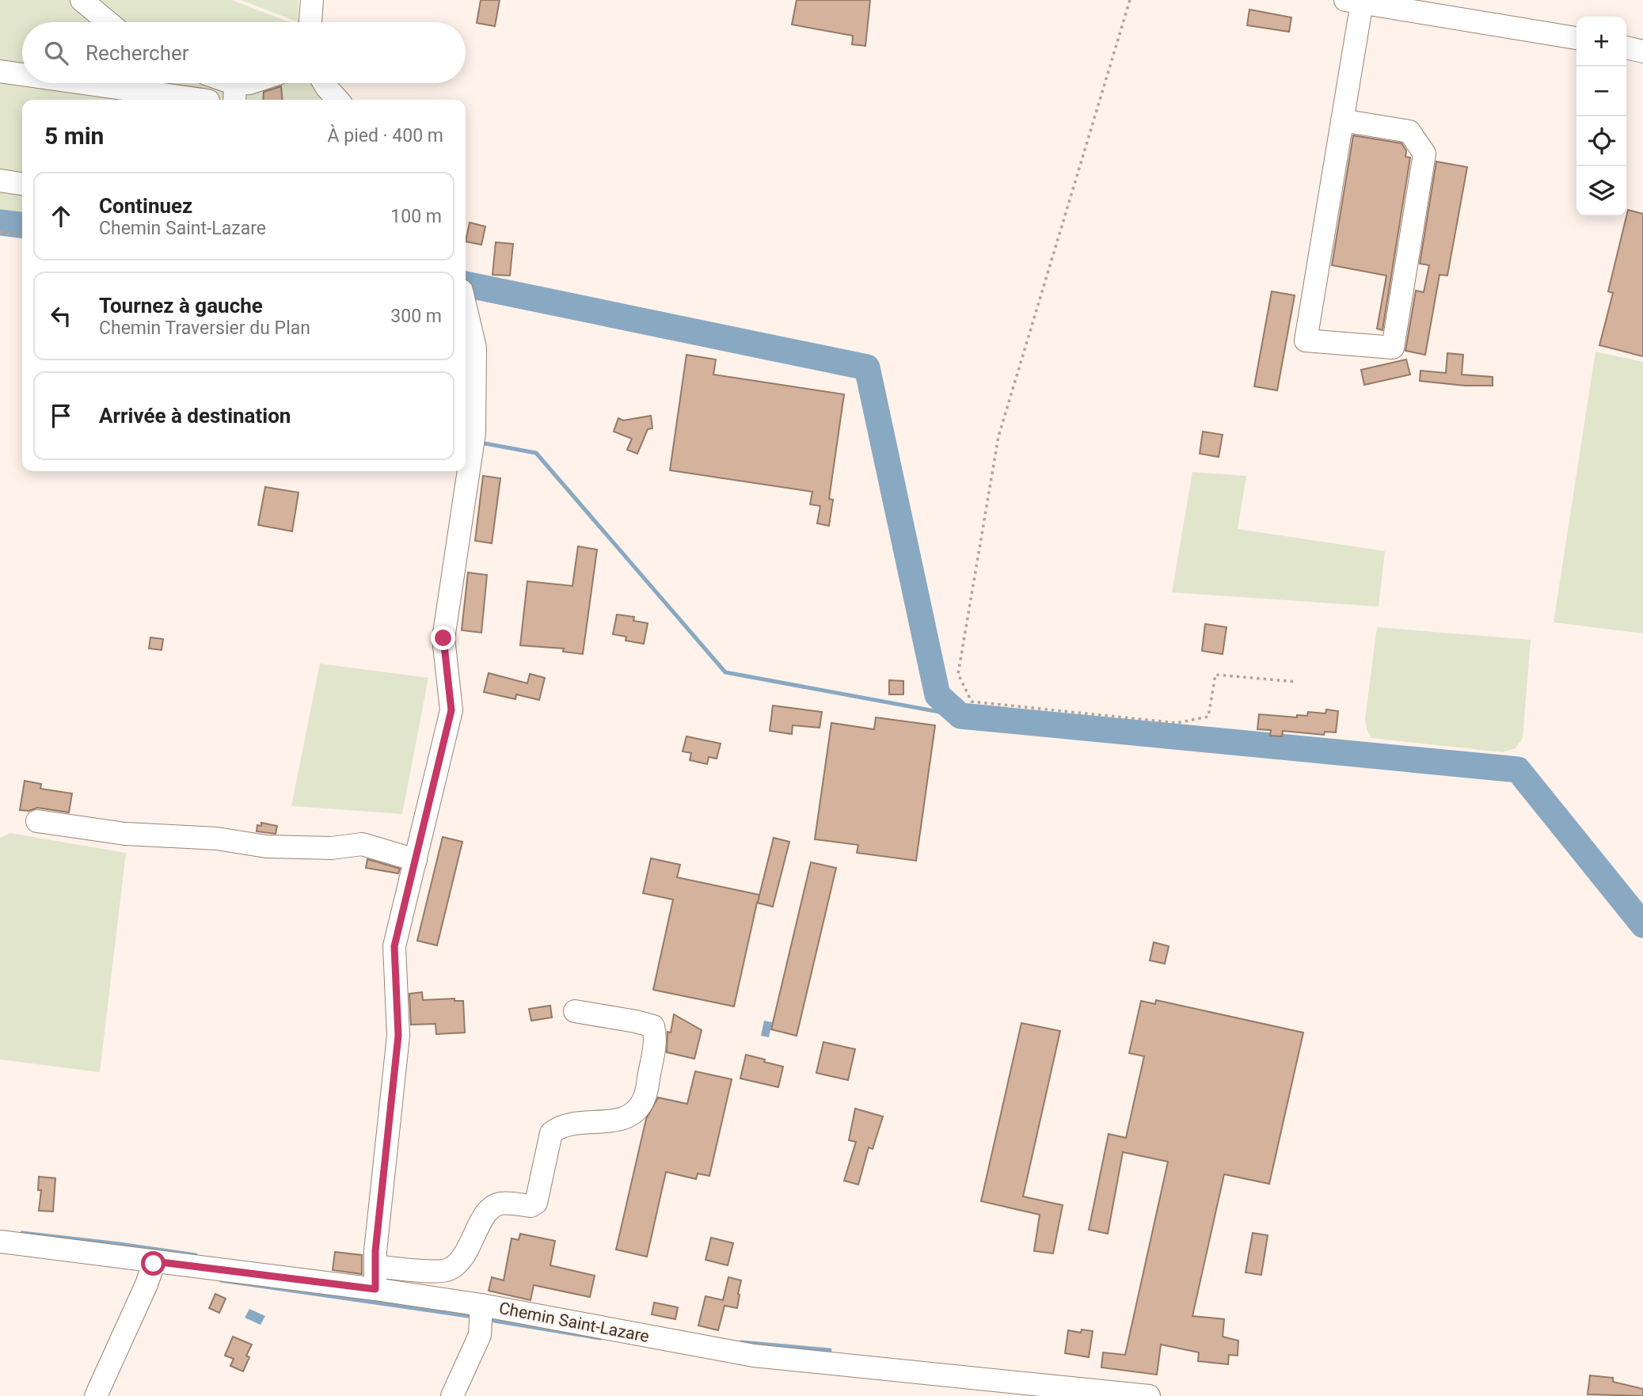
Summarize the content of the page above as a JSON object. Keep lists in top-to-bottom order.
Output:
{
  "streets": {
    "street": ["Chemin Saint-Lazare"]
  },
  "page": {
    "map_buttons": ["+", "−"],
    "search": "Rechercher",
    "heading": ["5 min", "À pied · 400 m"],
    "list": [
      ["Continuez", "Chemin Saint-Lazare", "100 m"],
      ["Tournez à gauche", "Chemin Traversier du Plan", "300 m"],
      "Arrivée à destination"
    ]
  }
}
